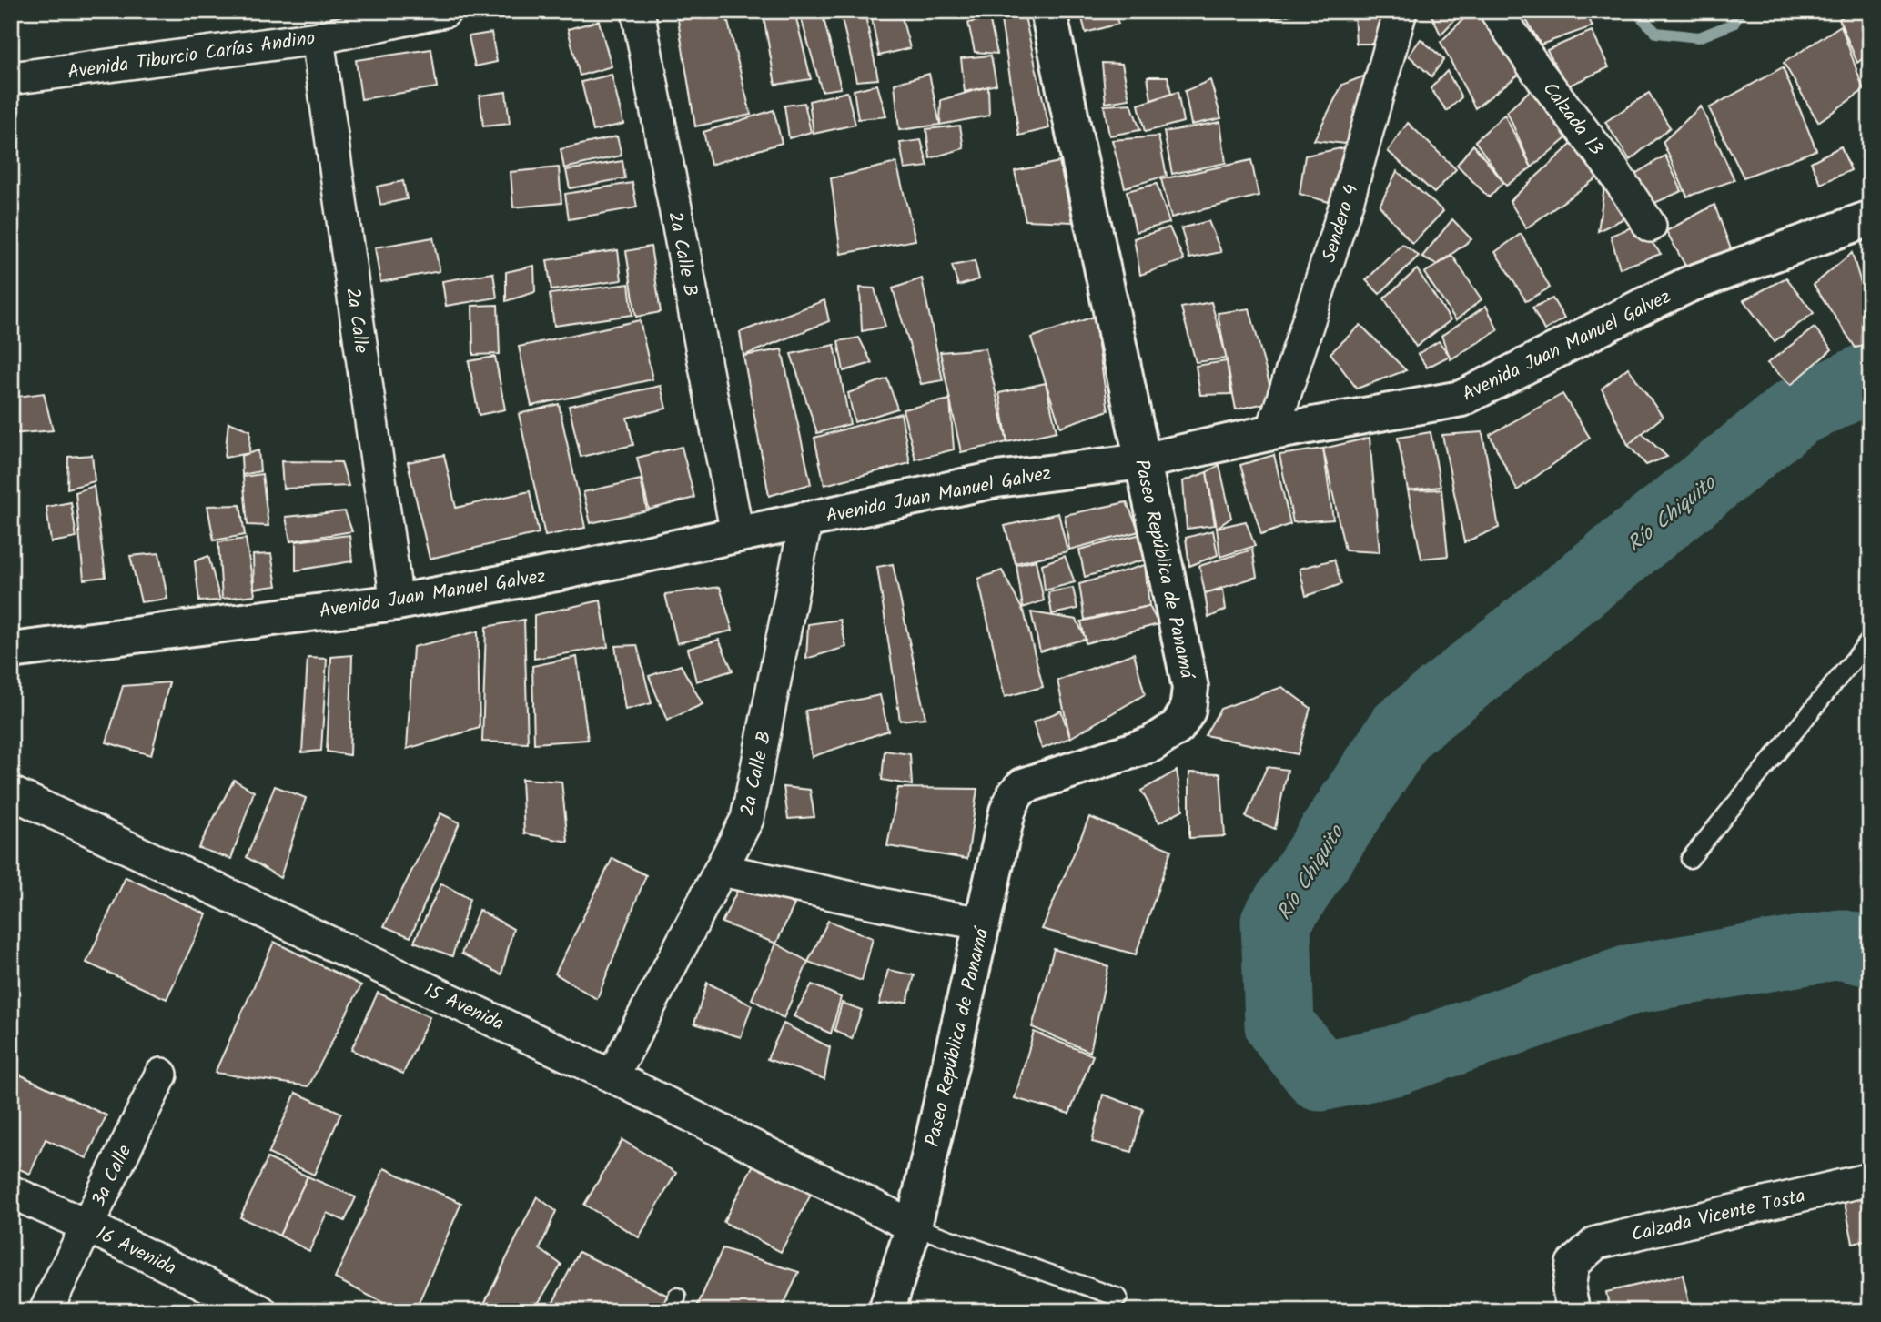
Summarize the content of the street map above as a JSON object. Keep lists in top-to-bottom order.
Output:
{
  "streets": {
    "street": [
      "Avenida Tiburcio Carías Andino",
      "Calzada 13",
      "Sendero 4",
      "2a Calle B",
      "2a Calle",
      "Avenida Juan Manuel Galvez",
      "Paseo República de Panamá",
      "15 Avenida",
      "3a Calle",
      "Calzada Vicente Tosta",
      "16 Avenida"
    ]
  },
  "crossings": [
    ["Avenida Tiburcio Carías Andino", "2a Calle"],
    ["Sendero 4", "Avenida Juan Manuel Galvez"],
    ["2a Calle B", "Avenida Juan Manuel Galvez"],
    ["2a Calle B", "15 Avenida"],
    ["2a Calle", "Avenida Juan Manuel Galvez"],
    ["Avenida Juan Manuel Galvez", "Paseo República de Panamá"],
    ["Paseo República de Panamá", "15 Avenida"],
    ["3a Calle", "16 Avenida"]
  ],
  "water": ["Río Chiquito"]
}
